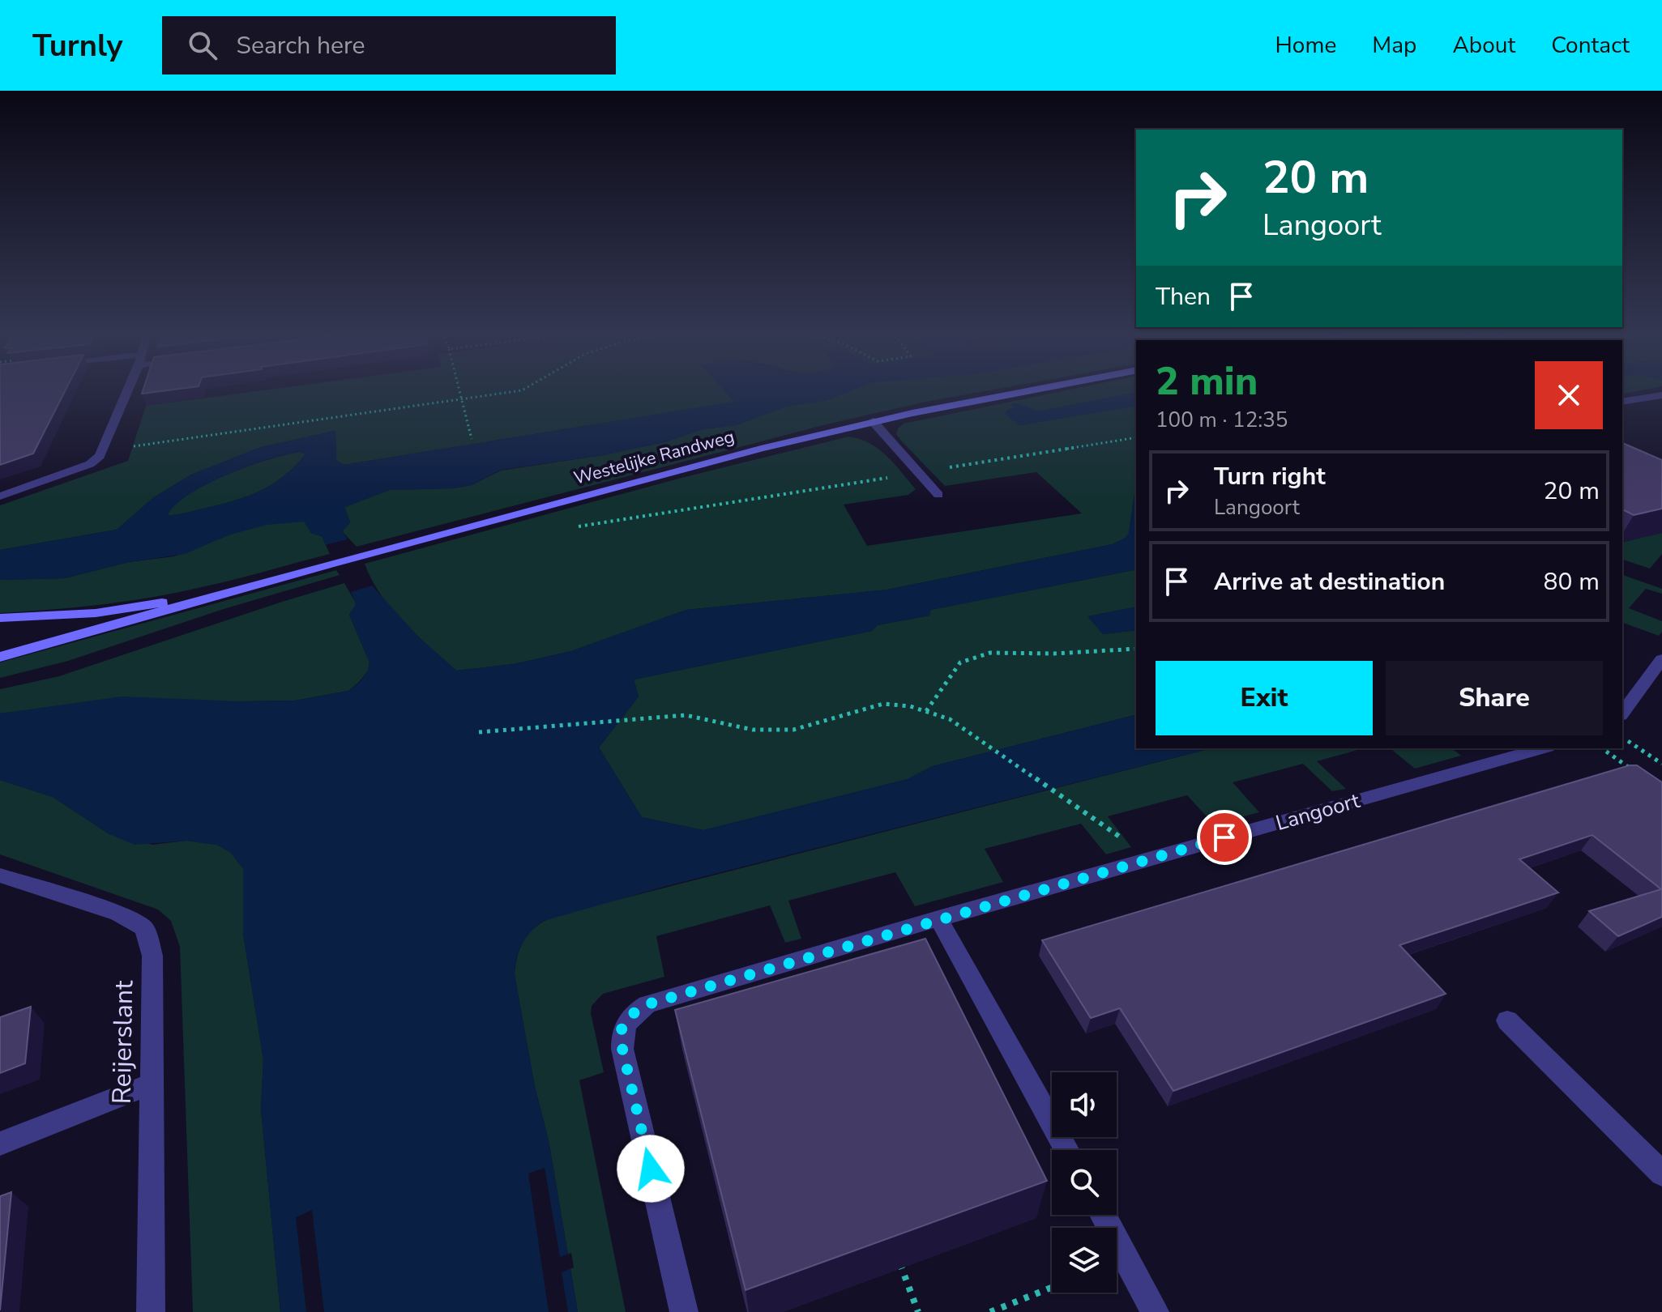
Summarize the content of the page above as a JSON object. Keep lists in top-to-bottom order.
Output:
{
  "streets": {
    "street": ["Westelijke Randweg", "Langoort", "Reijerslant"]
  },
  "page": {
    "header": "Turnly",
    "search": "Search here",
    "nav": [
      "Home",
      "Map",
      "About",
      "Contact"
    ],
    "turn": ["20 m", "Langoort"],
    "then": "Then",
    "heading": ["2 min", "100 m · 12:35"],
    "list": [
      {
        "name": "Turn right",
        "note": "Langoort",
        "value": "20 m"
      },
      {
        "name": "Arrive at destination",
        "value": "80 m"
      }
    ],
    "buttons": ["Exit", "Share"]
  }
}
